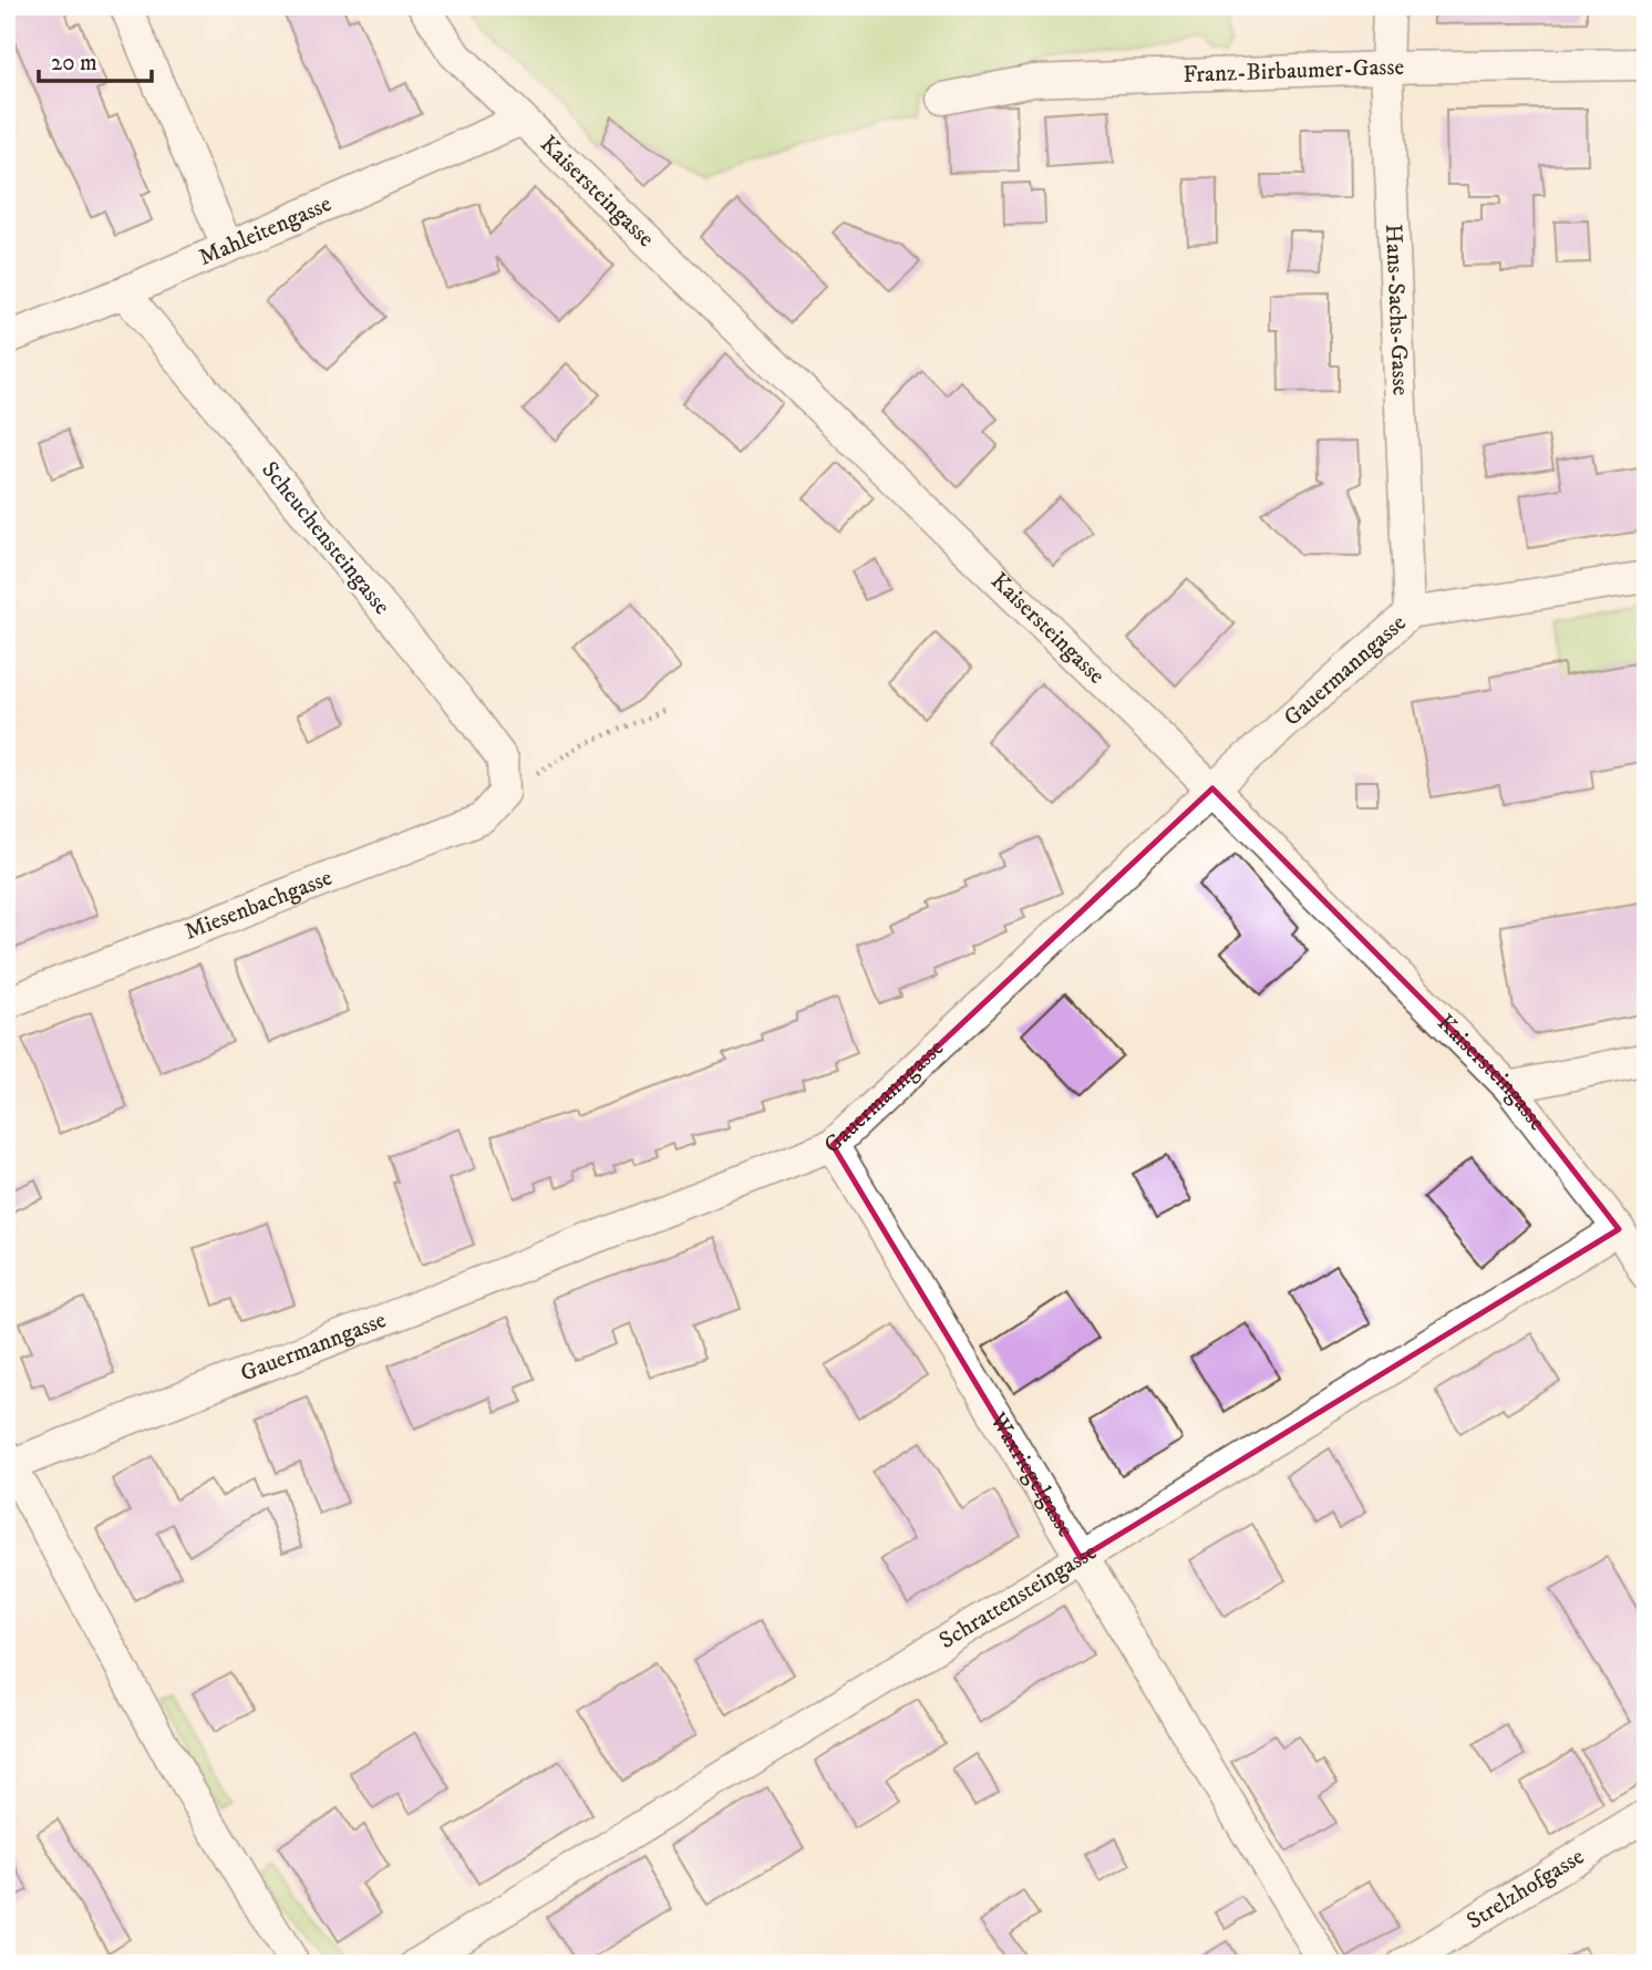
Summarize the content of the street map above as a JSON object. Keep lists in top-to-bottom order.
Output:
{
  "streets": {
    "street": [
      "Franz-Birbaumer-Gasse",
      "Kaisersteingasse",
      "Mahleitengasse",
      "Hans-Sachs-Gasse",
      "Scheuchensteingasse",
      "Gauermanngasse",
      "Miesenbachgasse",
      "Waxriegelgasse",
      "Schrattensteingasse",
      "Strelzhofgasse"
    ]
  },
  "crossings": [
    ["Franz-Birbaumer-Gasse", "Hans-Sachs-Gasse"],
    ["Kaisersteingasse", "Mahleitengasse"],
    ["Kaisersteingasse", "Gauermanngasse"],
    ["Kaisersteingasse", "Schrattensteingasse"],
    ["Mahleitengasse", "Scheuchensteingasse"],
    ["Hans-Sachs-Gasse", "Gauermanngasse"],
    ["Scheuchensteingasse", "Miesenbachgasse"],
    ["Gauermanngasse", "Waxriegelgasse"],
    ["Waxriegelgasse", "Schrattensteingasse"]
  ],
  "scale_bar": "20 m"
}
